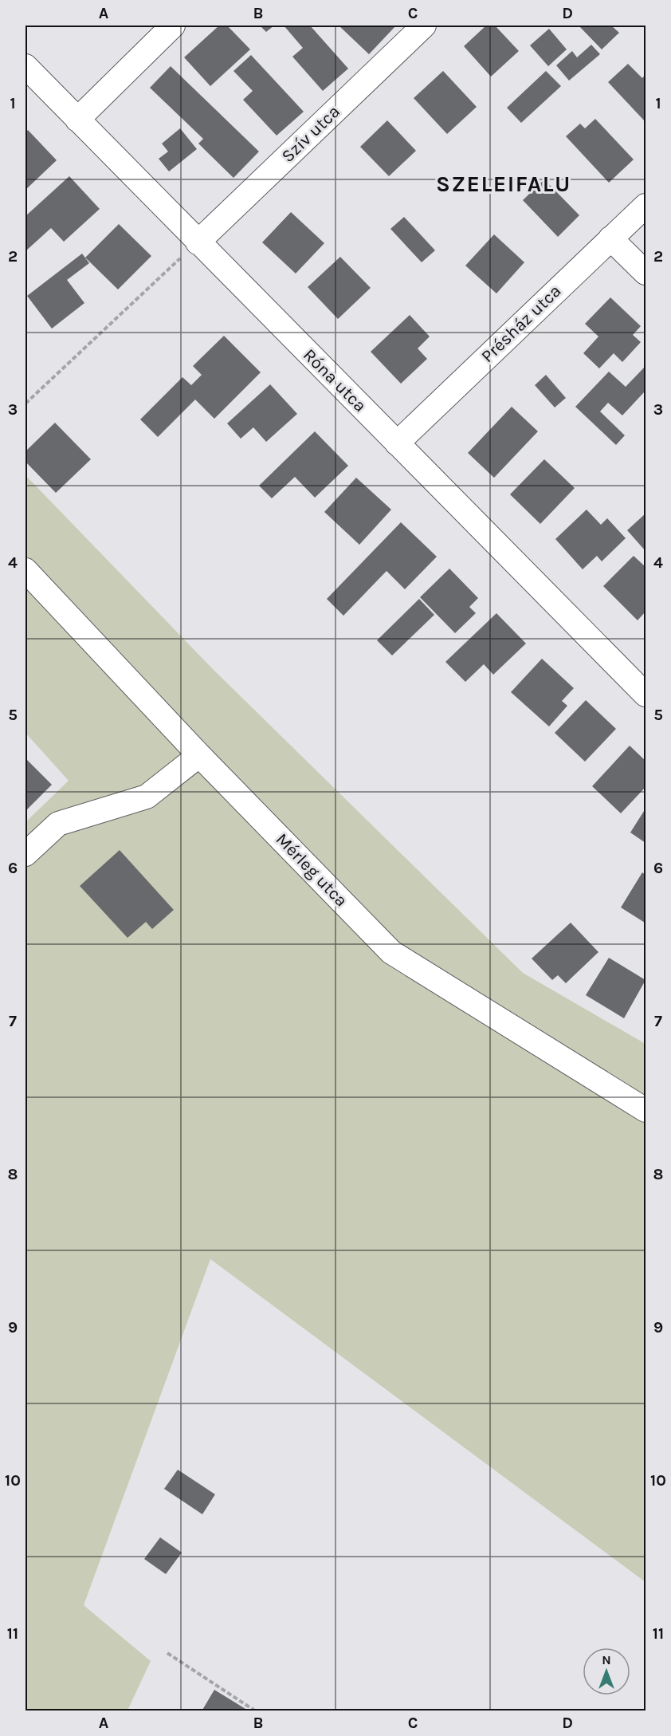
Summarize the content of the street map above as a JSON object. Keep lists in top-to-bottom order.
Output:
{
  "streets": {
    "street": [
      "Szív utca",
      "Présház utca",
      "Róna utca",
      "Mérleg utca"
    ]
  },
  "crossings": [
    ["Szív utca", "Róna utca"],
    ["Présház utca", "Róna utca"]
  ],
  "districts": ["SZELEIFALU"],
  "north": "top",
  "grid": {
    "columns": [
      "A",
      "B",
      "C",
      "D"
    ],
    "rows": [
      "1",
      "2",
      "3",
      "4",
      "5",
      "6",
      "7",
      "8",
      "9",
      "10",
      "11"
    ]
  }
}
